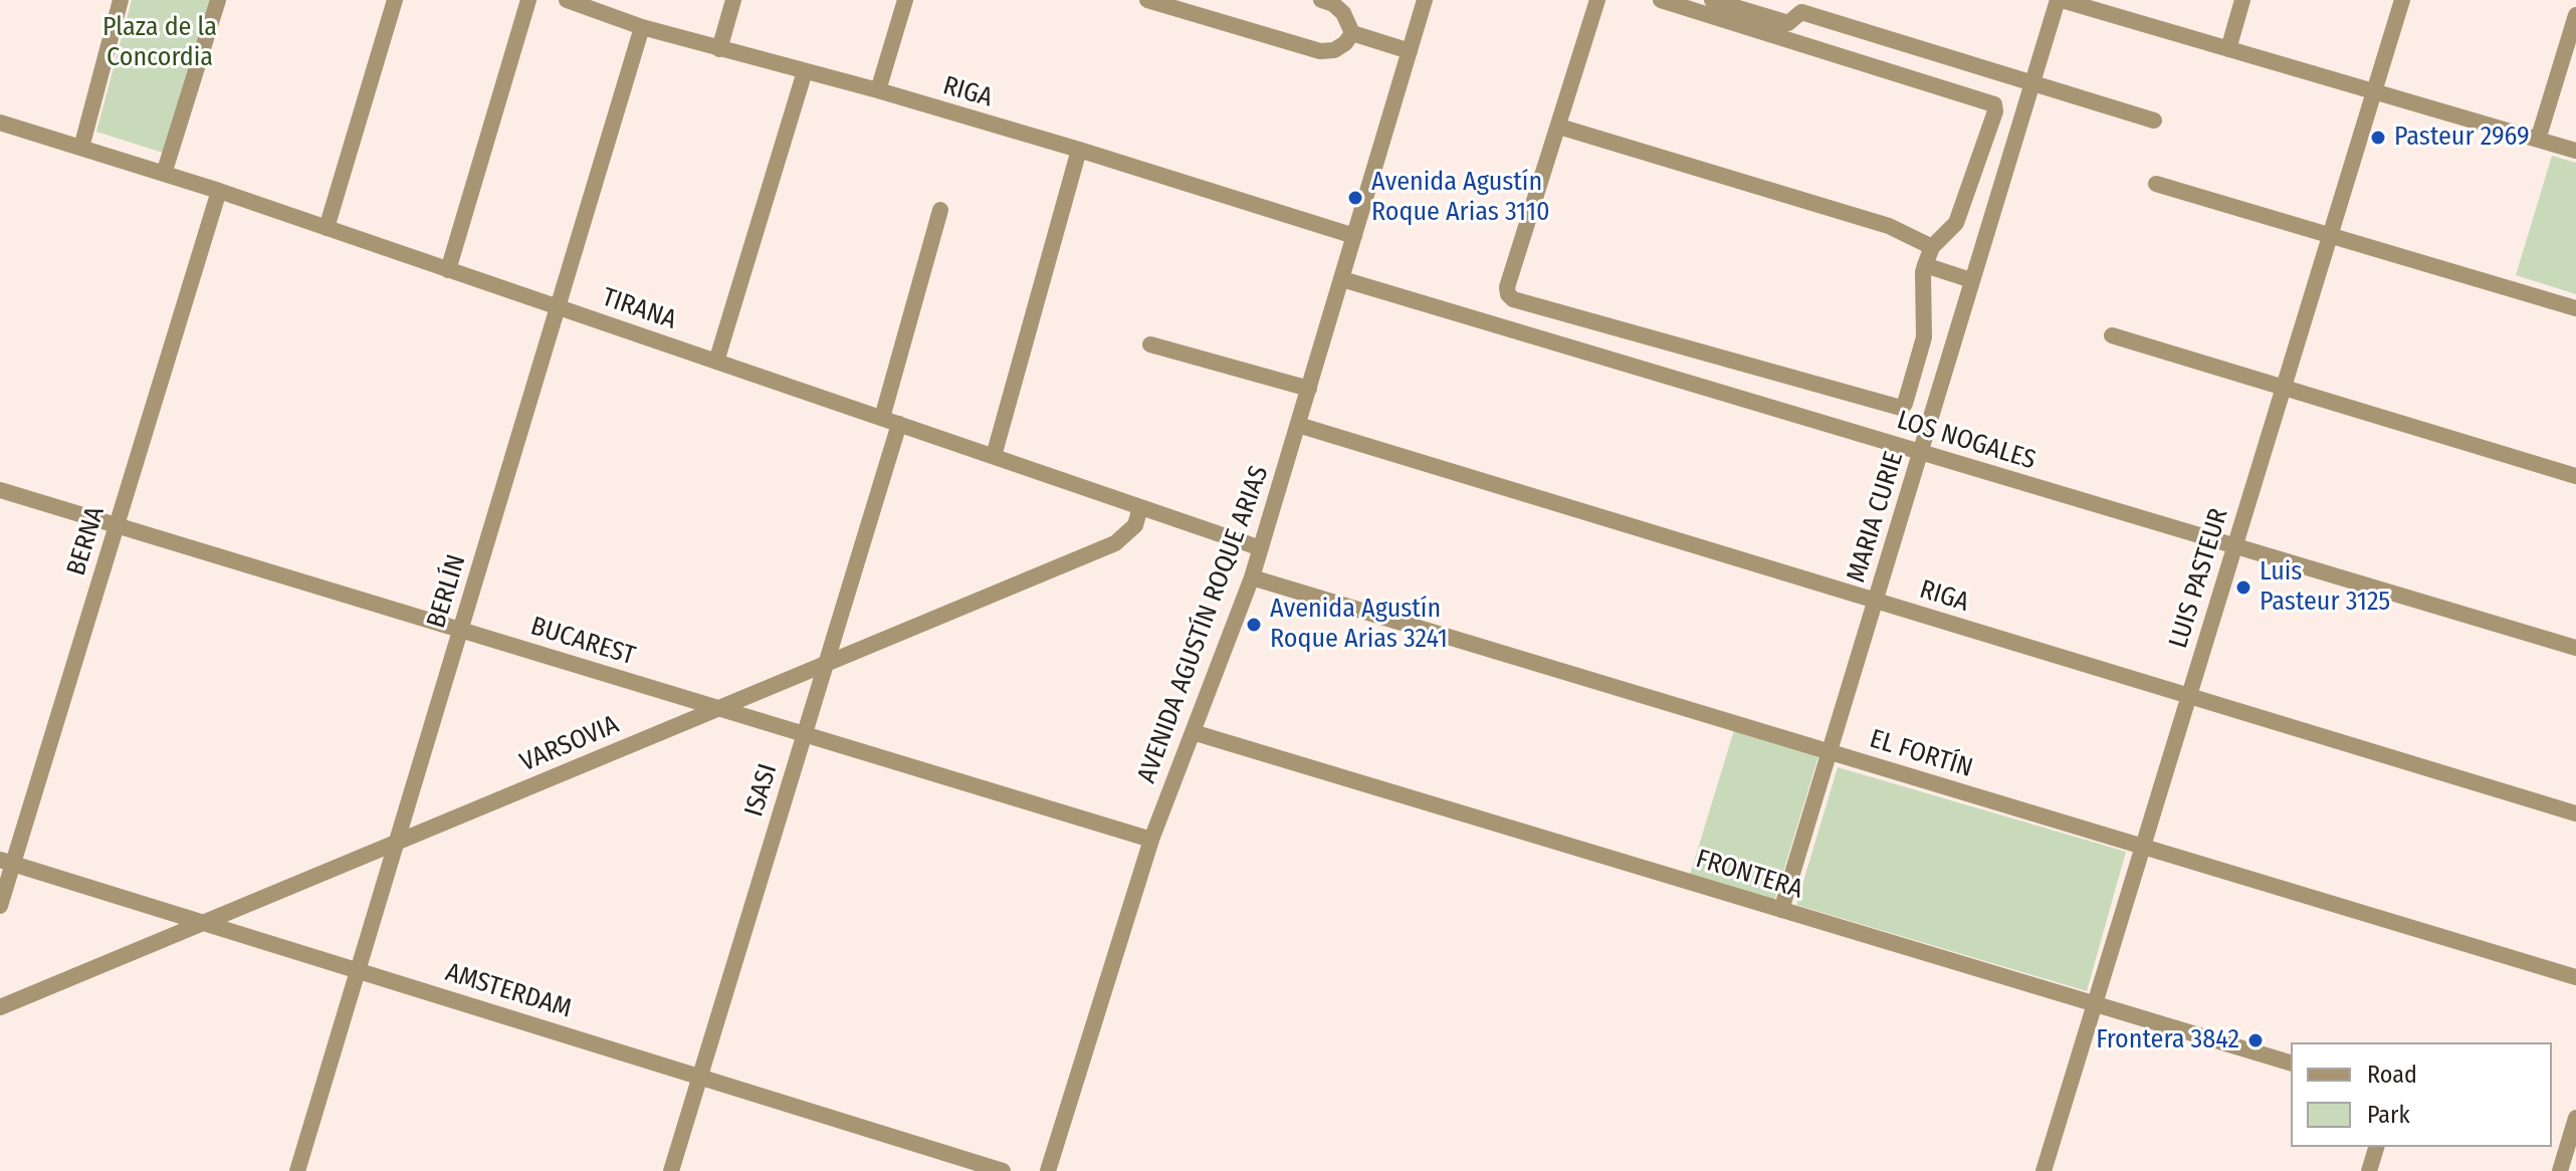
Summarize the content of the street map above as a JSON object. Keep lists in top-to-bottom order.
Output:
{
  "streets": {
    "street": [
      "RIGA",
      "TIRANA",
      "LOS NOGALES",
      "MARIA CURIE",
      "BERNA",
      "LUIS PASTEUR",
      "BERLÍN",
      "AVENIDA AGUSTÍN ROQUE ARIAS",
      "BUCAREST",
      "VARSOVIA",
      "EL FORTÍN",
      "ISASI",
      "FRONTERA",
      "AMSTERDAM"
    ]
  },
  "crossings": [
    ["RIGA", "MARIA CURIE"],
    ["RIGA", "LUIS PASTEUR"],
    ["RIGA", "BERLÍN"],
    ["RIGA", "AVENIDA AGUSTÍN ROQUE ARIAS"],
    ["TIRANA", "BERNA"],
    ["TIRANA", "BERLÍN"],
    ["TIRANA", "AVENIDA AGUSTÍN ROQUE ARIAS"],
    ["TIRANA", "VARSOVIA"],
    ["TIRANA", "ISASI"],
    ["LOS NOGALES", "MARIA CURIE"],
    ["LOS NOGALES", "LUIS PASTEUR"],
    ["LOS NOGALES", "AVENIDA AGUSTÍN ROQUE ARIAS"],
    ["MARIA CURIE", "EL FORTÍN"],
    ["MARIA CURIE", "FRONTERA"],
    ["BERNA", "BUCAREST"],
    ["BERNA", "AMSTERDAM"],
    ["LUIS PASTEUR", "EL FORTÍN"],
    ["LUIS PASTEUR", "FRONTERA"],
    ["BERLÍN", "BUCAREST"],
    ["BERLÍN", "VARSOVIA"],
    ["BERLÍN", "AMSTERDAM"],
    ["AVENIDA AGUSTÍN ROQUE ARIAS", "BUCAREST"],
    ["AVENIDA AGUSTÍN ROQUE ARIAS", "EL FORTÍN"],
    ["AVENIDA AGUSTÍN ROQUE ARIAS", "FRONTERA"],
    ["BUCAREST", "VARSOVIA"],
    ["BUCAREST", "ISASI"],
    ["VARSOVIA", "ISASI"],
    ["VARSOVIA", "AMSTERDAM"],
    ["ISASI", "AMSTERDAM"]
  ],
  "parks": ["Plaza de la Concordia"],
  "places": [
    "Pasteur 2969",
    "Avenida Agustín Roque Arias 3110",
    "Luis Pasteur 3125",
    "Avenida Agustín Roque Arias 3241",
    "Frontera 3842"
  ],
  "legend": ["Road", "Park"]
}
